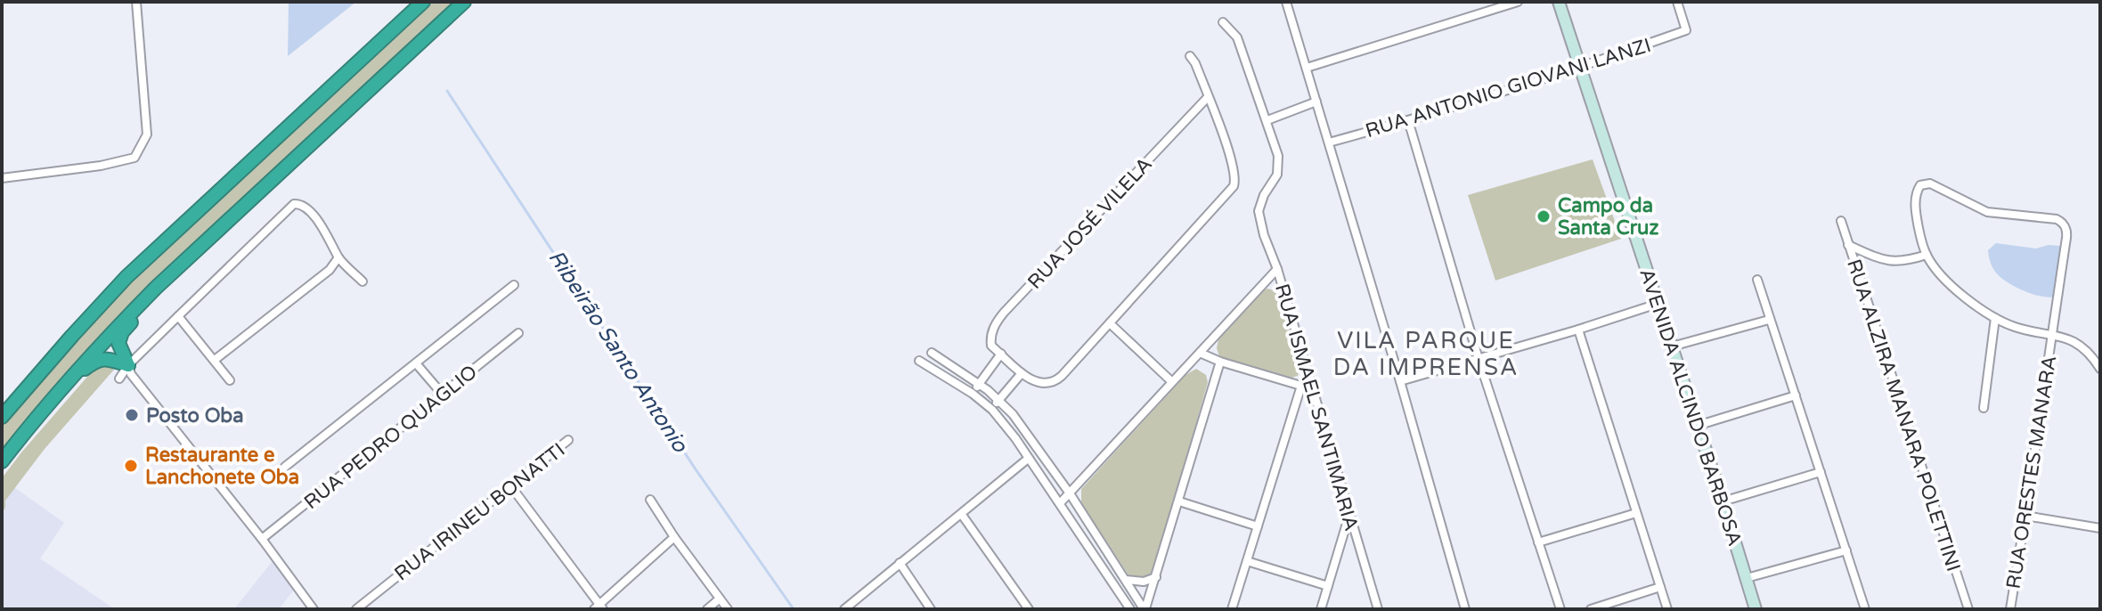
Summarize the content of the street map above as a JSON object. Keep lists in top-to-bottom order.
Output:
{
  "streets": {
    "street": [
      "RUA ANTONIO GIOVANI LANZI",
      "RUA JOSÉ VILELA",
      "RUA ISMAEL SANTIMARIA",
      "AVENIDA ALCINDO BARBOSA",
      "RUA ALZIRA MANARA POLETTINI",
      "RUA PEDRO QUAGLIO",
      "RUA ORESTES MANARA",
      "RUA IRINEU BONATTI"
    ]
  },
  "crossings": [
    ["RUA ANTONIO GIOVANI LANZI", "AVENIDA ALCINDO BARBOSA"]
  ],
  "districts": ["VILA PARQUE DA IMPRENSA"],
  "water": ["Ribeirão Santo Antonio"],
  "places": ["Campo da Santa Cruz", "Posto Oba", "Restaurante e Lanchonete Oba"]
}
